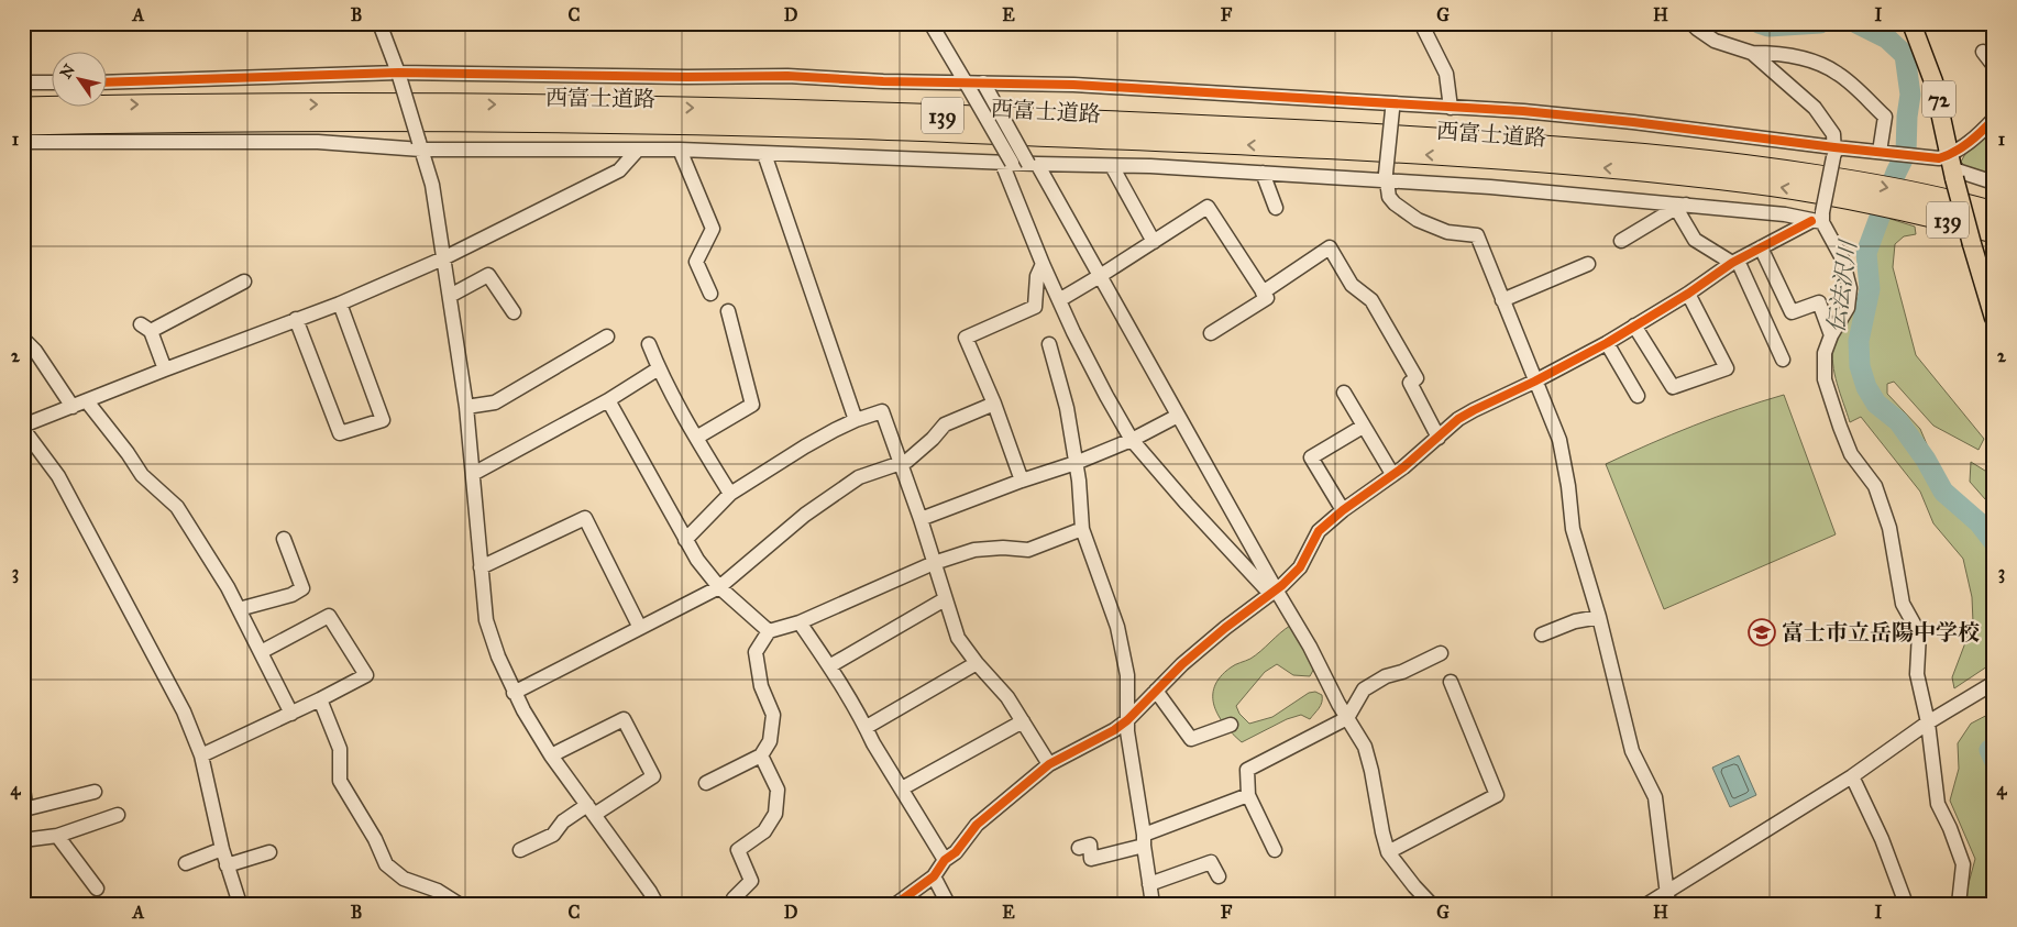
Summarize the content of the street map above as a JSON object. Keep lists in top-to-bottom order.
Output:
{
  "streets": {
    "highway": ["西富士道路", "139"],
    "main road": ["72"]
  },
  "water": ["伝法沢川"],
  "places": {
    "school or university": ["富士市立岳陽中学校"]
  },
  "north": "top left",
  "grid": {
    "columns": [
      "A",
      "B",
      "C",
      "D",
      "E",
      "F",
      "G",
      "H",
      "I"
    ],
    "rows": [
      "1",
      "2",
      "3",
      "4"
    ]
  }
}
